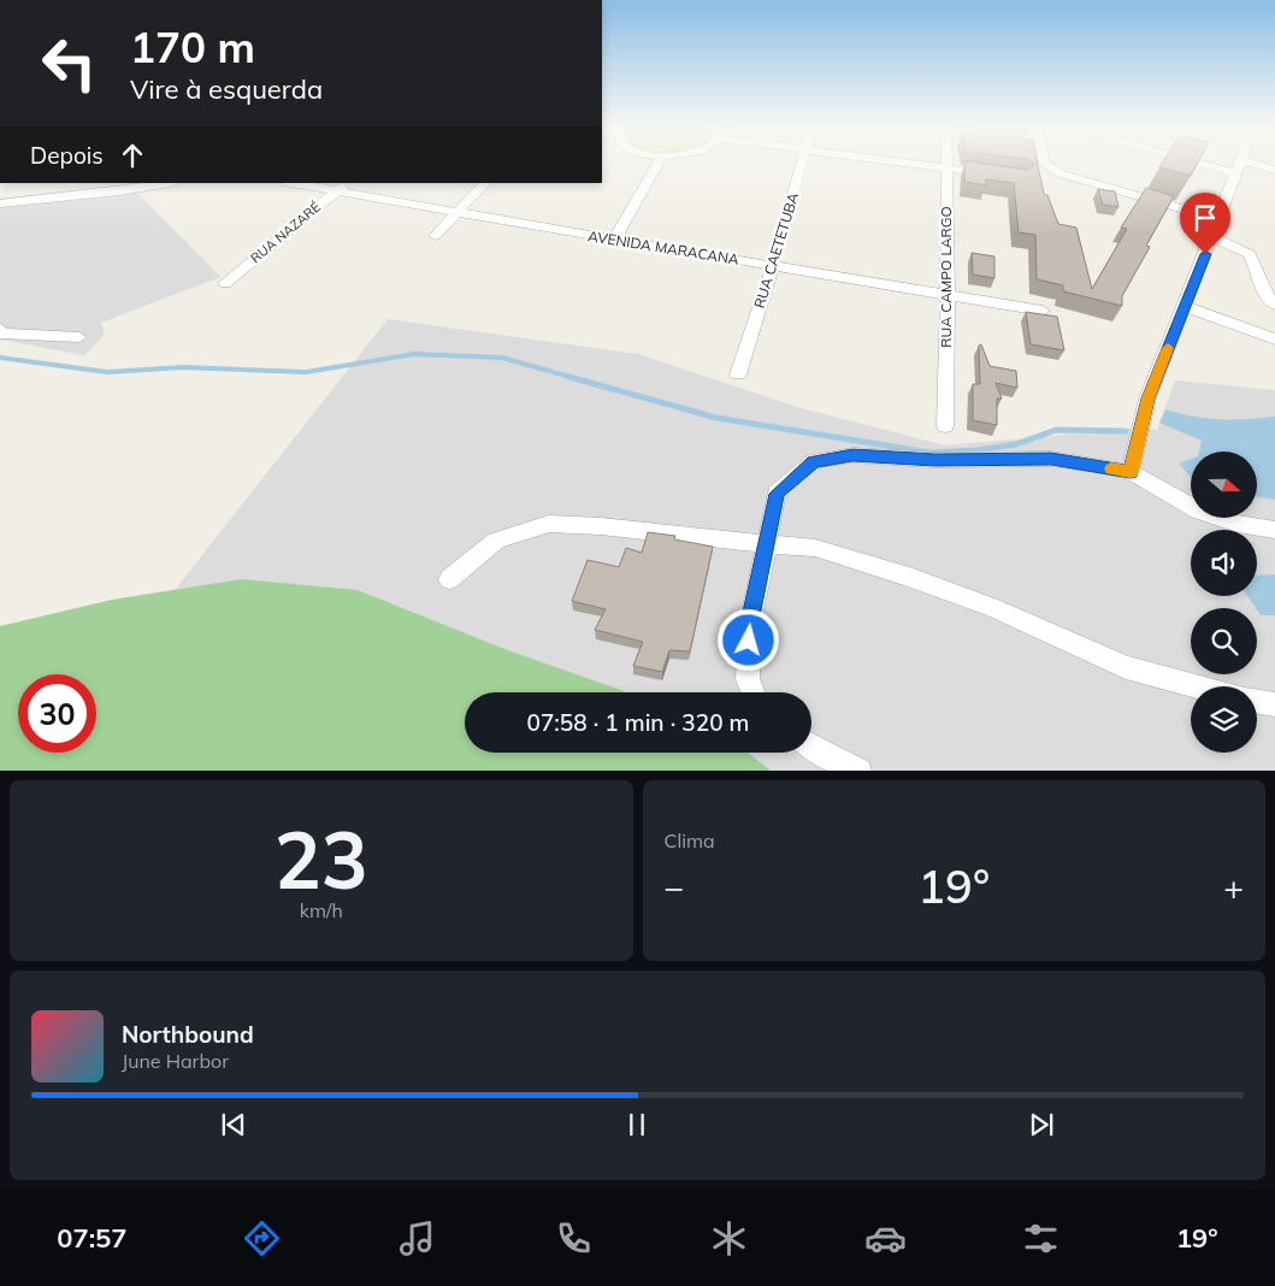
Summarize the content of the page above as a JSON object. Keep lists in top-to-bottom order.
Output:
{
  "streets": {
    "street": [
      "RUA NAZARÉ",
      "AVENIDA MARACANA",
      "RUA CAETETUBA",
      "RUA CAMPO LARGO"
    ]
  },
  "crossings": [
    ["RUA NAZARÉ", "AVENIDA MARACANA"],
    ["AVENIDA MARACANA", "RUA CAETETUBA"],
    ["AVENIDA MARACANA", "RUA CAMPO LARGO"]
  ],
  "north": "right",
  "page": {
    "turn": ["170 m", "Vire à esquerda"],
    "then": "Depois",
    "limit": "30",
    "trip": "07:58 · 1 min · 320 m",
    "tile": [
      ["23", "km/h"],
      "Clima"
    ],
    "heat": ["−", "19°", "+"],
    "song": ["Northbound", "June Harbor"],
    "tabs": ["07:57", "19°"]
  }
}
